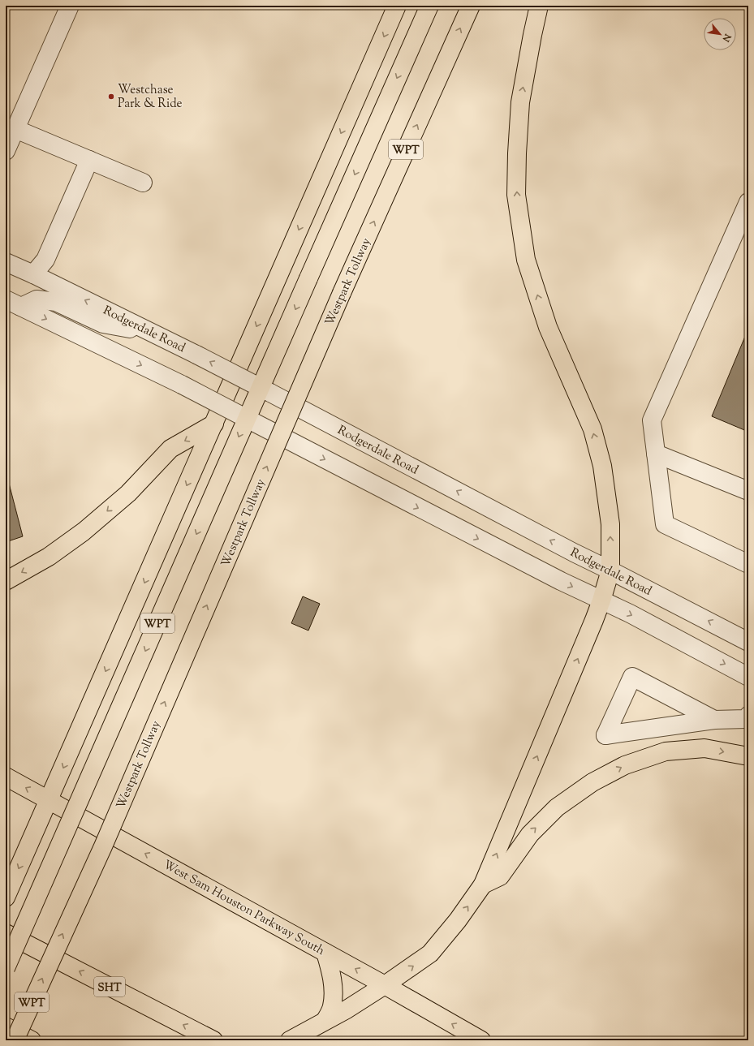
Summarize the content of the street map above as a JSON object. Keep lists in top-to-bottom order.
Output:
{
  "streets": {
    "main road": [
      "WPT",
      "Westpark Tollway",
      "West Sam Houston Parkway South",
      "SHT"
    ],
    "street": ["Rodgerdale Road"]
  },
  "places": ["Westchase Park & Ride"],
  "north": "bottom right"
}
